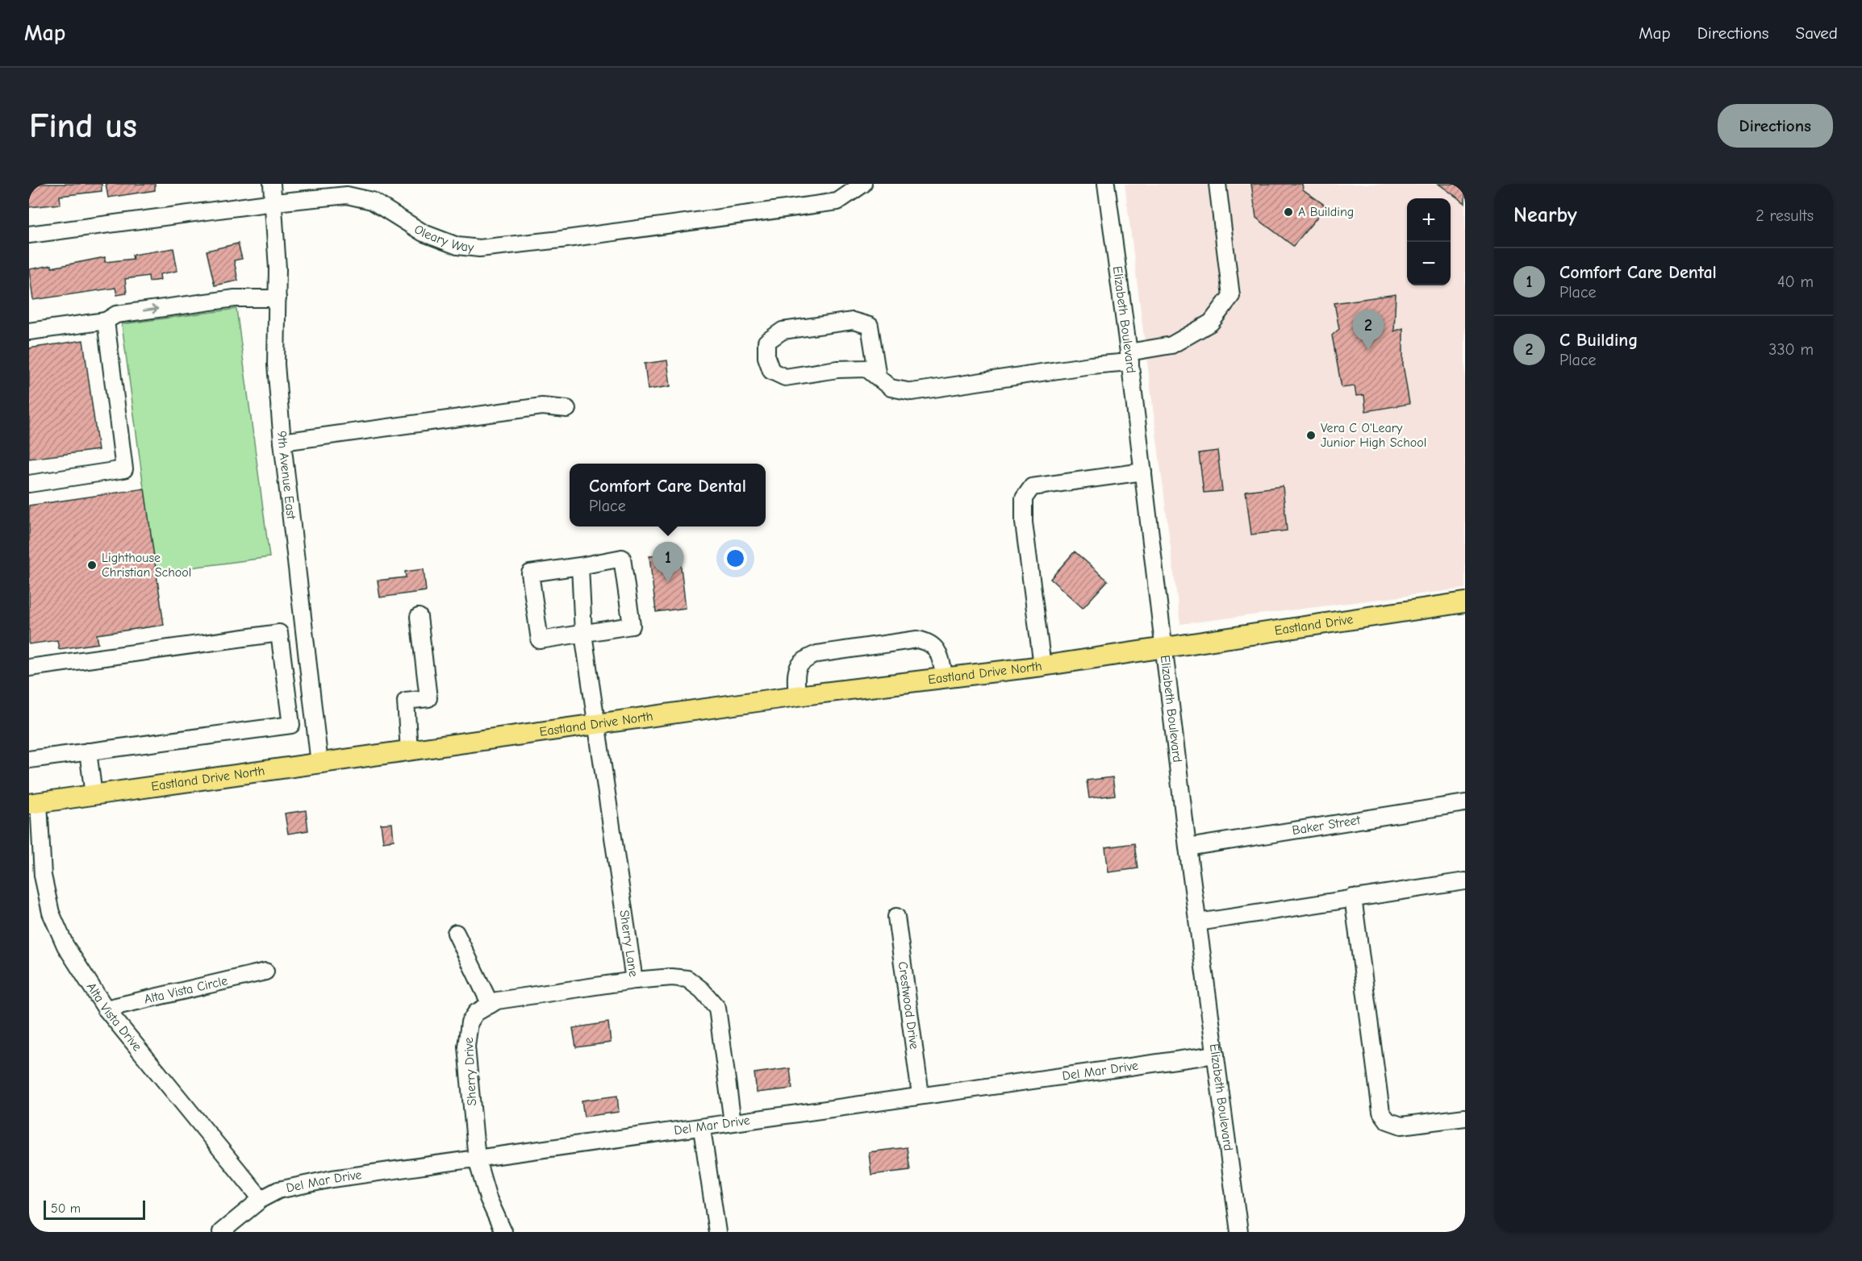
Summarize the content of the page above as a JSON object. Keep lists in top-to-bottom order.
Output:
{
  "streets": {
    "main road": ["Eastland Drive", "Eastland Drive North"],
    "street": [
      "Oleary Way",
      "Elizabeth Boulevard",
      "9th Avenue East",
      "Baker Street",
      "Sherry Lane",
      "Alta Vista Circle",
      "Crestwood Drive",
      "Alta Vista Drive",
      "Del Mar Drive",
      "Sherry Drive"
    ]
  },
  "crossings": [
    ["Oleary Way", "9th Avenue East"],
    ["Elizabeth Boulevard", "Eastland Drive"],
    ["Elizabeth Boulevard", "Eastland Drive North"],
    ["Elizabeth Boulevard", "Baker Street"],
    ["Elizabeth Boulevard", "Del Mar Drive"],
    ["9th Avenue East", "Eastland Drive North"],
    ["Eastland Drive", "Eastland Drive North"],
    ["Eastland Drive North", "Sherry Lane"],
    ["Eastland Drive North", "Alta Vista Drive"],
    ["Sherry Lane", "Del Mar Drive"],
    ["Sherry Lane", "Sherry Drive"],
    ["Alta Vista Circle", "Alta Vista Drive"],
    ["Crestwood Drive", "Del Mar Drive"],
    ["Alta Vista Drive", "Del Mar Drive"],
    ["Del Mar Drive", "Sherry Drive"]
  ],
  "places": ["A Building", "Vera C O'Leary Junior High School", "Lighthouse Christian School"],
  "scale_bar": "50 m",
  "page": {
    "header": "Map",
    "nav": ["Map", "Directions", "Saved"],
    "buttons": "Directions",
    "title": "Find us",
    "heading": ["Nearby", "2 results"],
    "map_buttons": ["+", "−"],
    "list": [
      {
        "mark": "1",
        "name": "Comfort Care Dental",
        "note": "Place",
        "value": "40 m"
      },
      {
        "mark": "2",
        "name": "C Building",
        "note": "Place",
        "value": "330 m"
      }
    ],
    "pins": ["2", "1"],
    "popup": ["Comfort Care Dental", "Place"],
    "scale": "50 m"
  }
}
